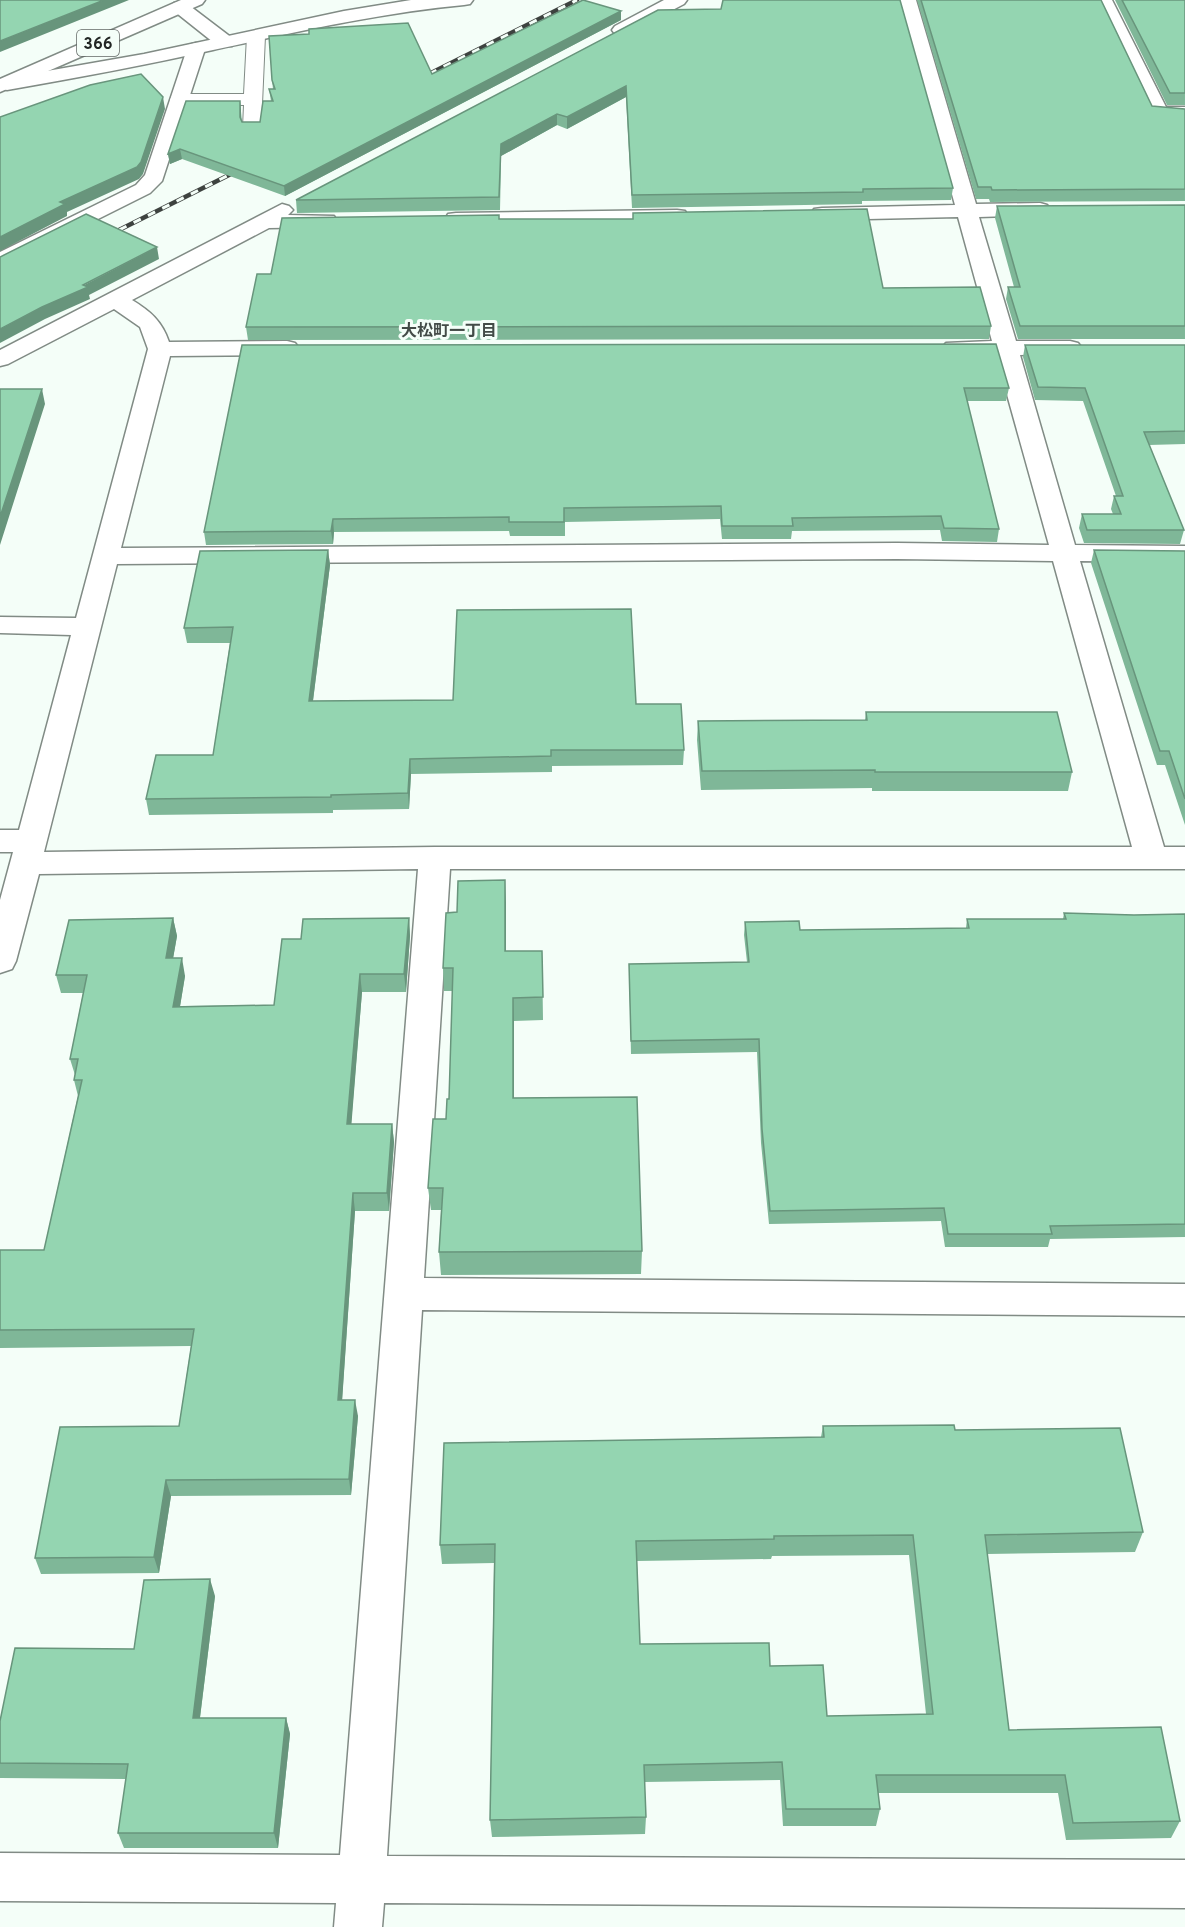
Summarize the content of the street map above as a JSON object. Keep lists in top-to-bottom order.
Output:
{
  "streets": {
    "main road": ["366"]
  },
  "districts": ["大松町一丁目"]
}
